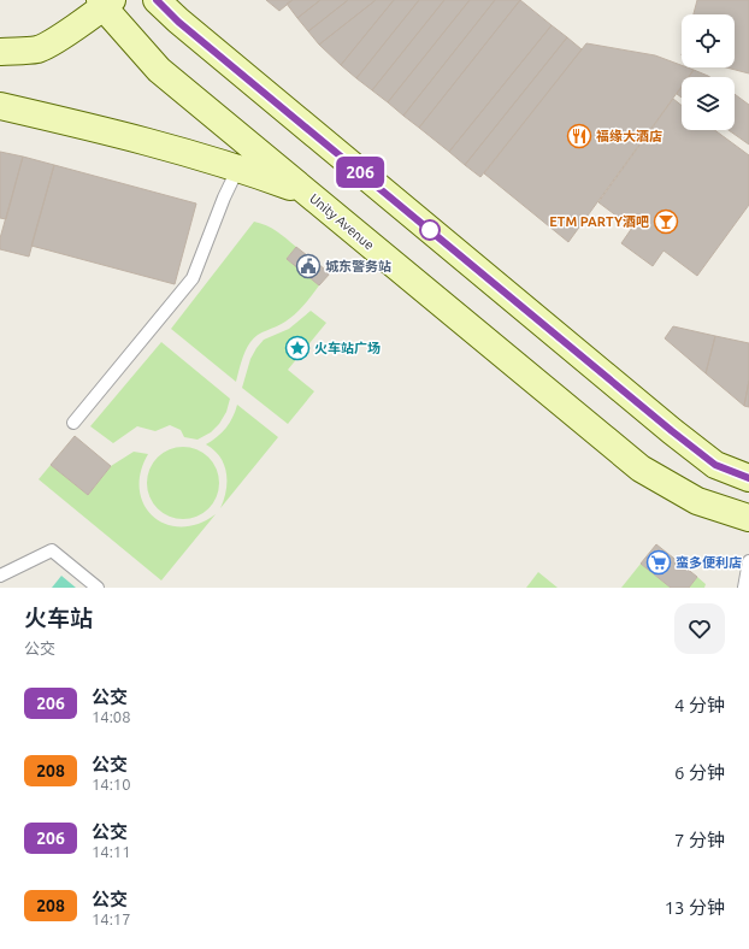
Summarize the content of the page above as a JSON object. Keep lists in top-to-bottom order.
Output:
{
  "streets": {
    "main road": ["Unity Avenue"]
  },
  "places": {
    "restaurant": ["福缘大酒店"],
    "bar": ["ETM PARTY酒吧"],
    "public building": ["城东警务站"],
    "place": ["火车站广场"],
    "supermarket": ["蛮多便利店"]
  },
  "lines": ["bus line 206"],
  "page": {
    "on_map": "206",
    "heading": ["火车站", "公交"],
    "list": [
      {
        "mark": "206",
        "name": "公交",
        "note": "14:08",
        "value": "4 分钟"
      },
      {
        "mark": "208",
        "name": "公交",
        "note": "14:10",
        "value": "6 分钟"
      },
      {
        "mark": "206",
        "name": "公交",
        "note": "14:11",
        "value": "7 分钟"
      },
      {
        "mark": "208",
        "name": "公交",
        "note": "14:17",
        "value": "13 分钟"
      }
    ]
  }
}
